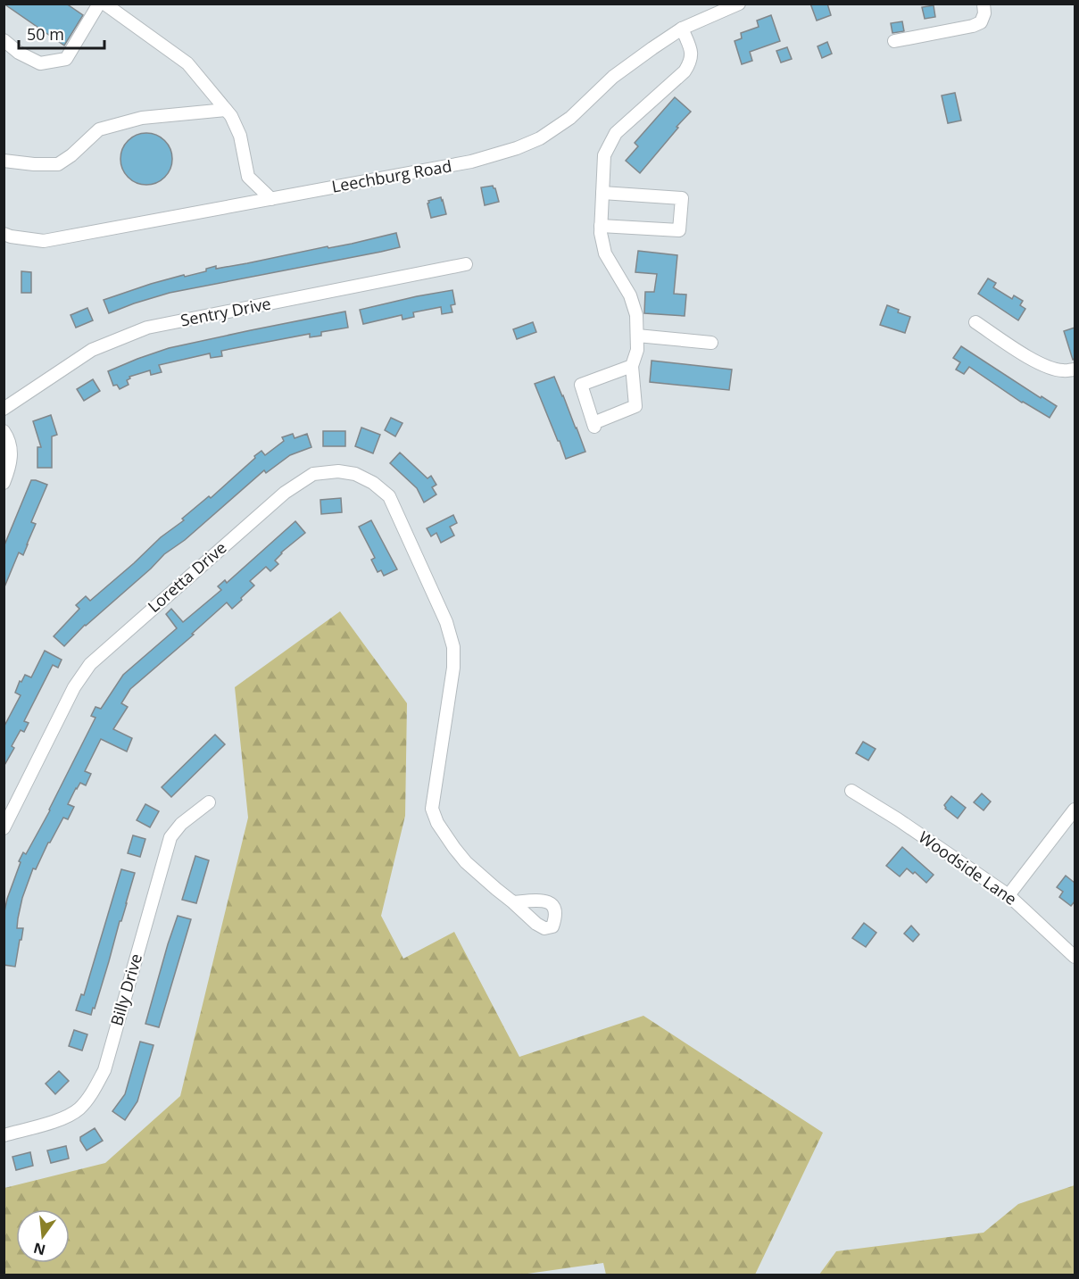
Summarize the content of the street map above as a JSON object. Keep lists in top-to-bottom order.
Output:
{
  "streets": {
    "street": [
      "Leechburg Road",
      "Sentry Drive",
      "Loretta Drive",
      "Woodside Lane",
      "Billy Drive"
    ]
  },
  "scale_bar": "50 m",
  "north": "bottom"
}
